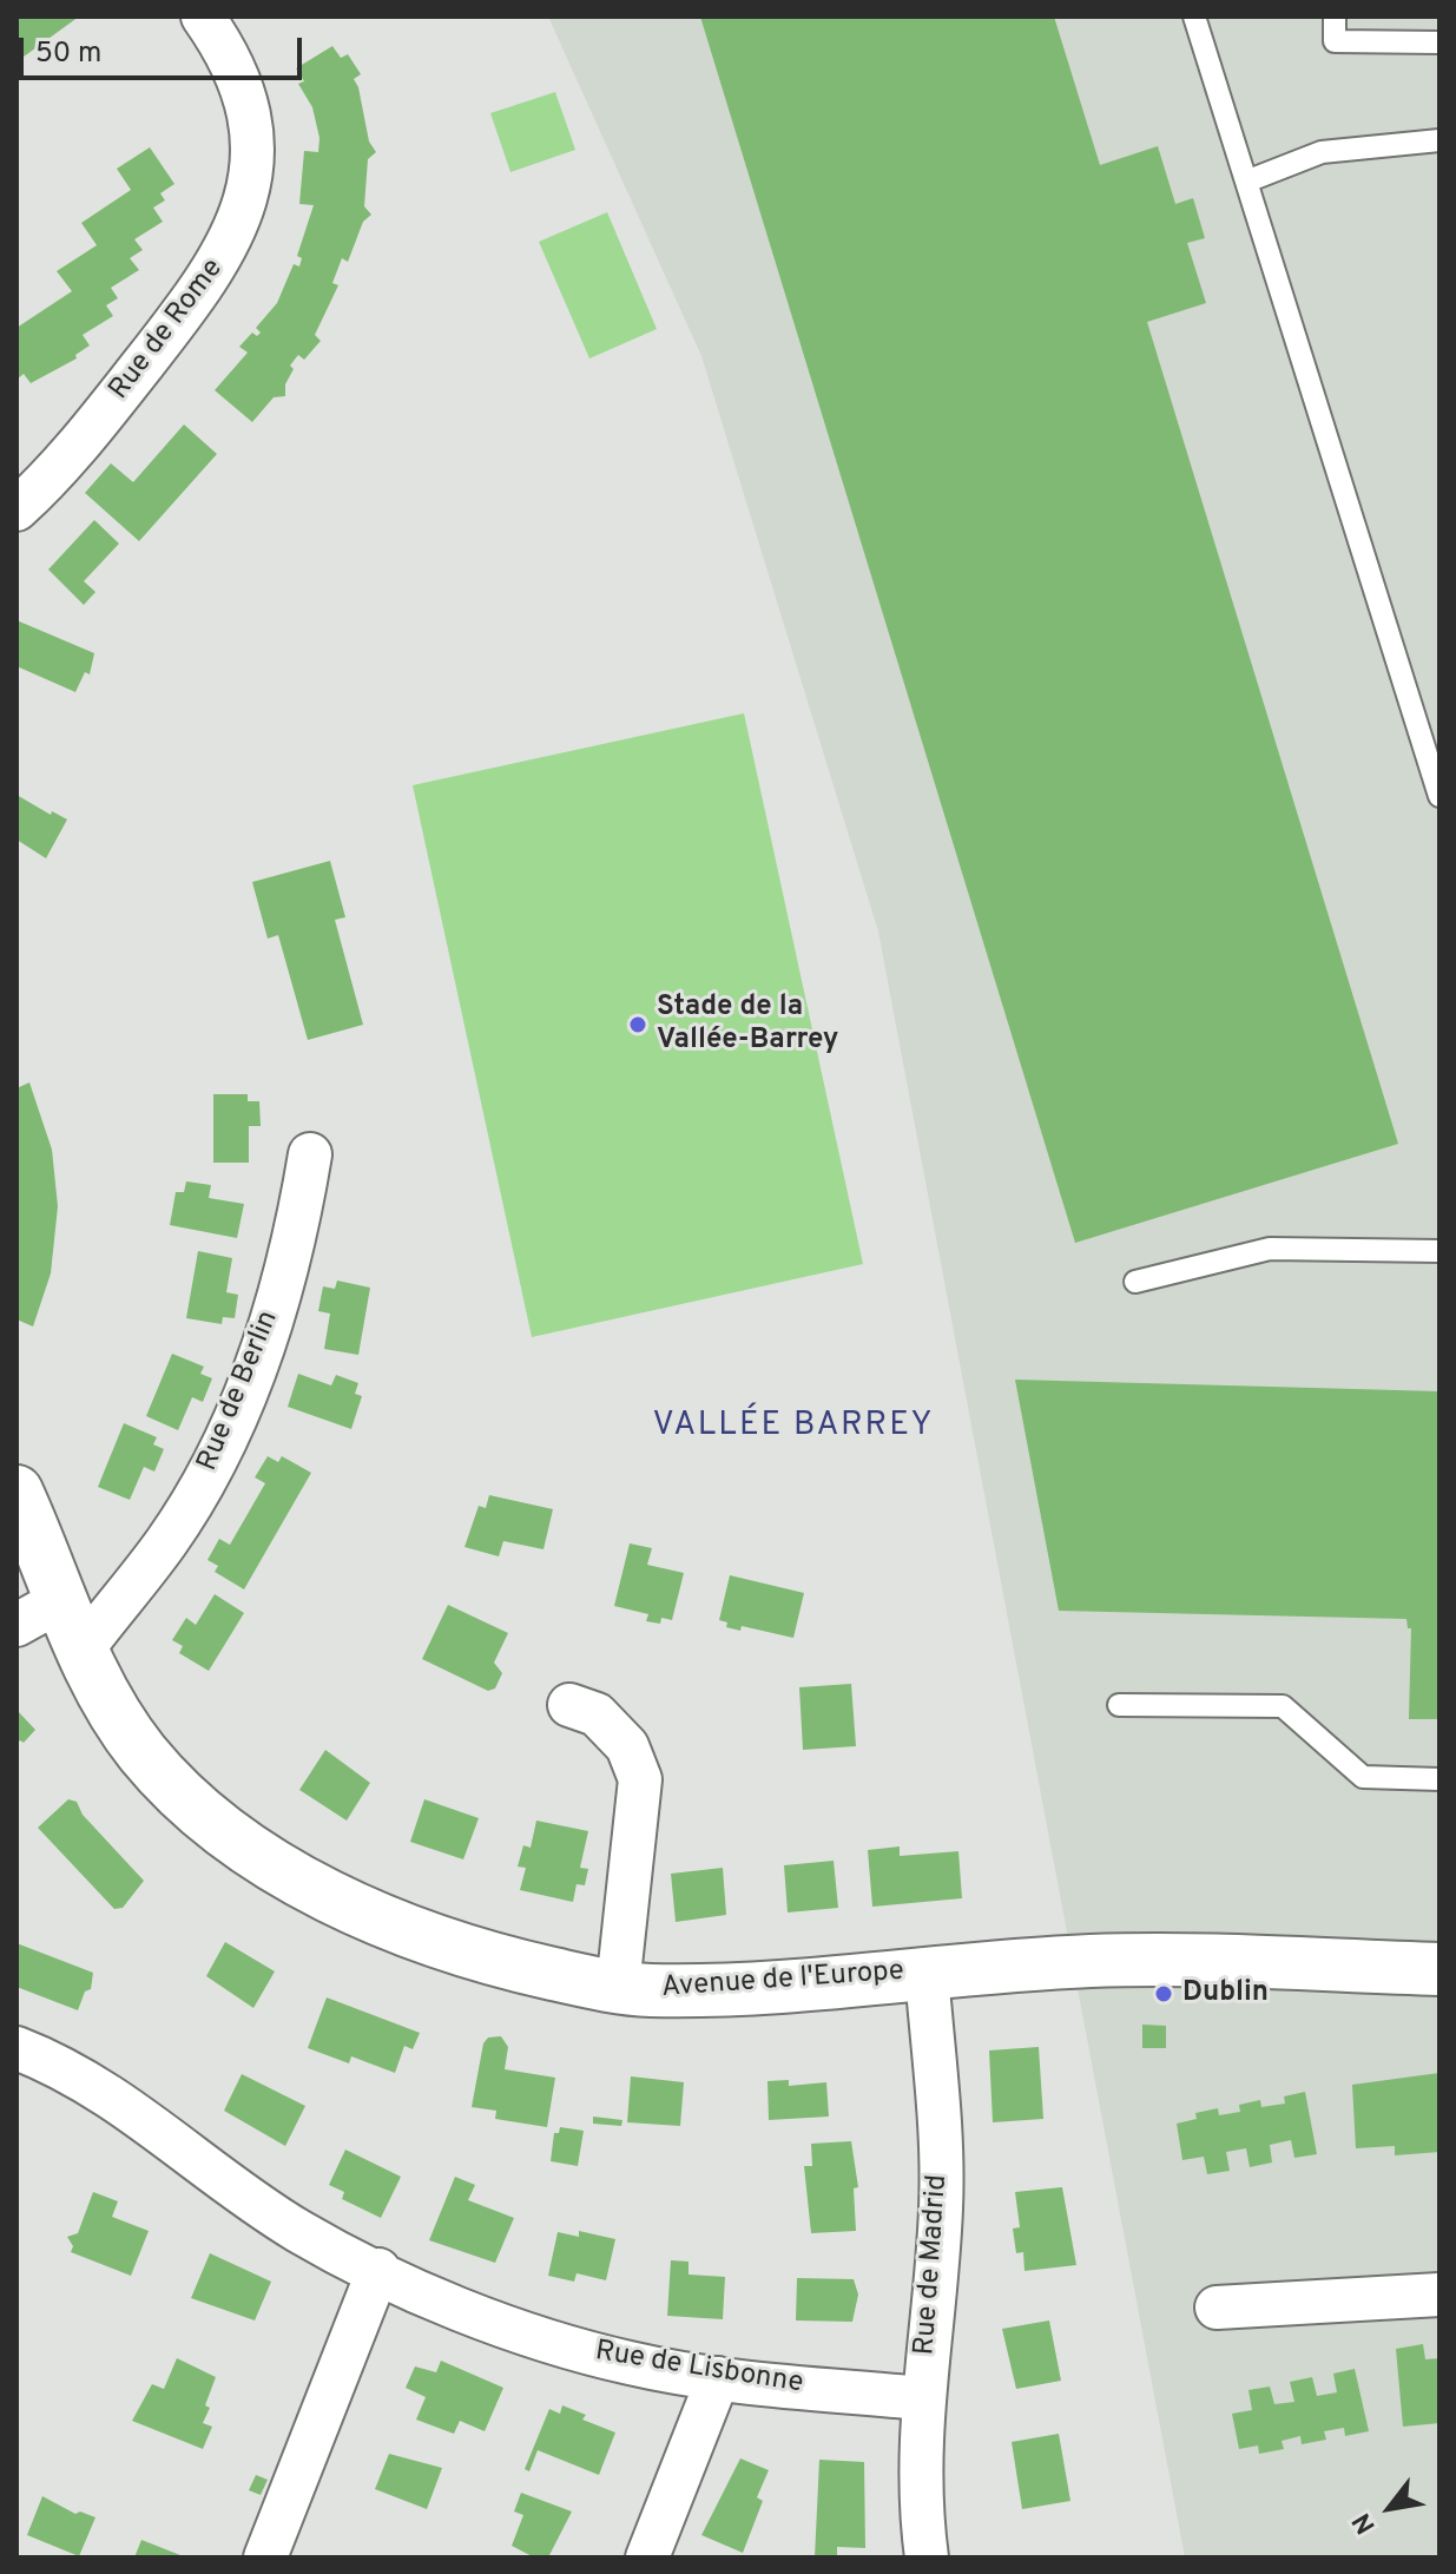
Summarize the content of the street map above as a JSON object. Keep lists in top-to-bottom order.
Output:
{
  "streets": {
    "street": [
      "Rue de Rome",
      "Rue de Berlin",
      "Avenue de l'Europe",
      "Rue de Madrid",
      "Rue de Lisbonne"
    ]
  },
  "crossings": [
    ["Rue de Berlin", "Avenue de l'Europe"],
    ["Avenue de l'Europe", "Rue de Madrid"],
    ["Rue de Madrid", "Rue de Lisbonne"]
  ],
  "districts": ["VALLÉE BARREY"],
  "places": ["Stade de la Vallée-Barrey", "Dublin"],
  "scale_bar": "50 m",
  "north": "bottom left"
}
